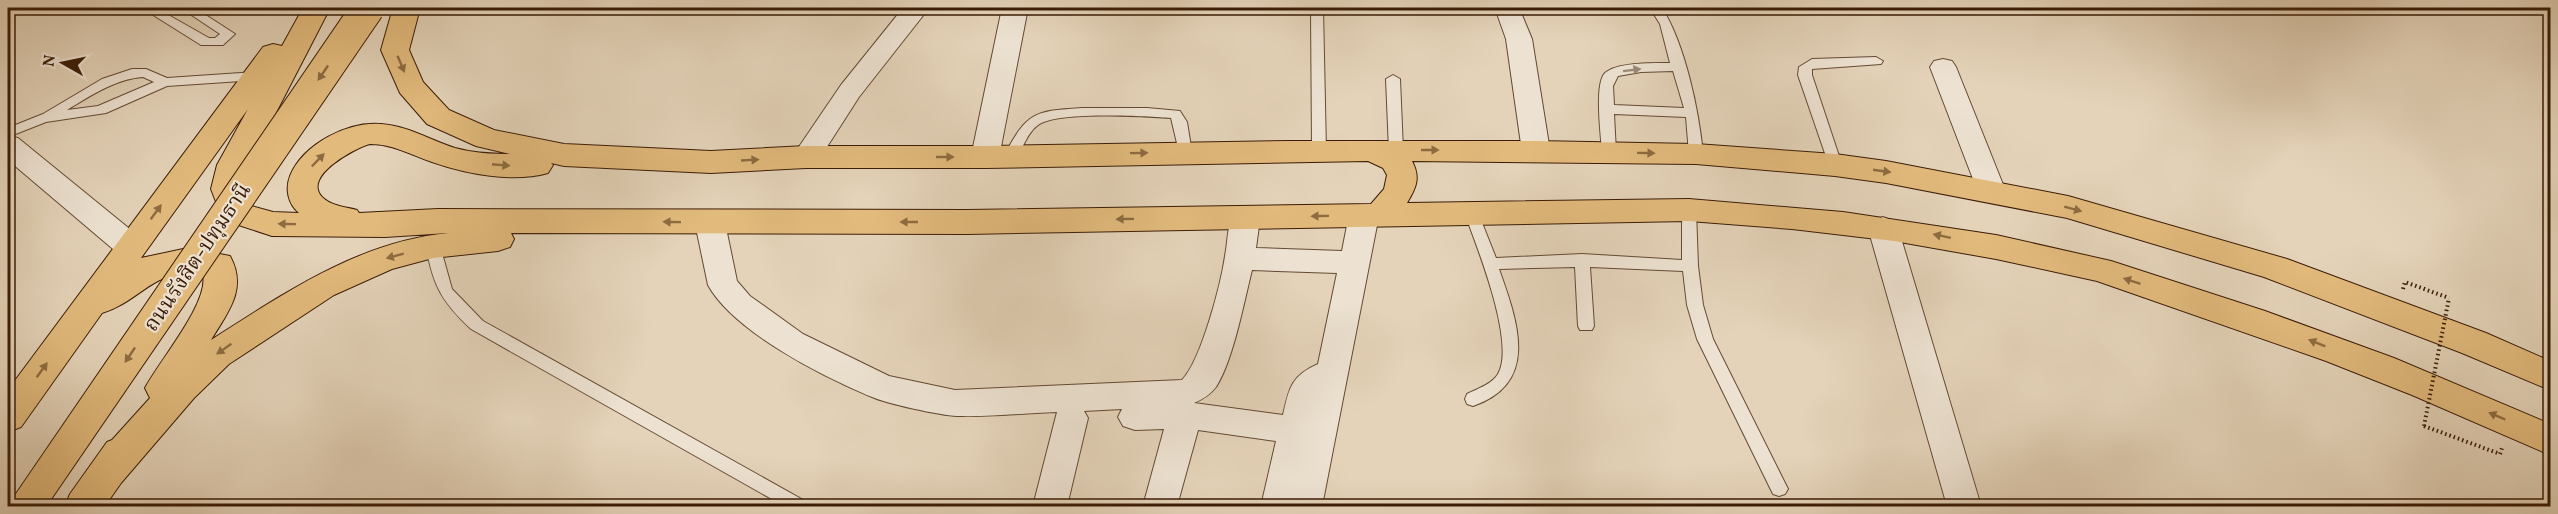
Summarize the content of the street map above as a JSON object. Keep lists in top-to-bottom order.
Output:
{
  "streets": {
    "main road": ["ถนนรังสิต-ปทุมธานี"]
  },
  "north": "left"
}
